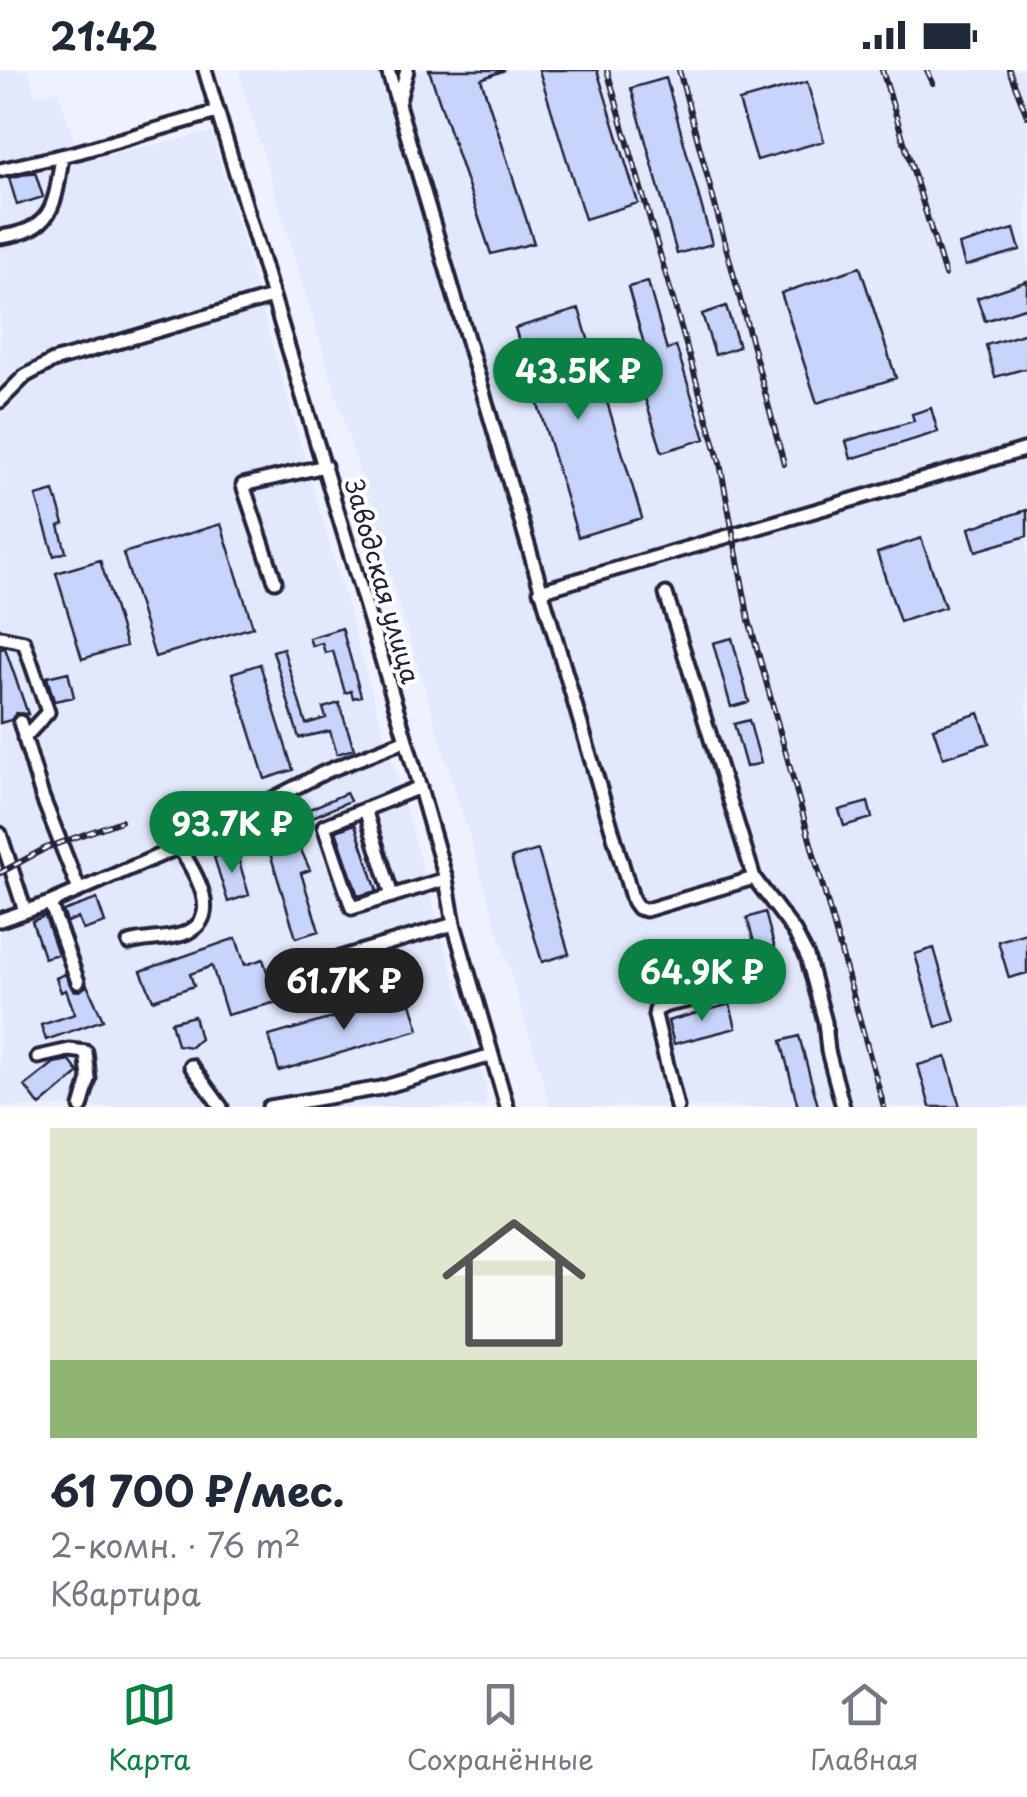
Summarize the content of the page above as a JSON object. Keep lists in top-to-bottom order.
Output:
{
  "streets": {
    "street": ["Заводская улица"]
  },
  "page": {
    "status": "21:42",
    "price": [
      "43.5K ₽",
      "93.7K ₽",
      "64.9K ₽",
      "61.7K ₽"
    ],
    "list": [
      {
        "name": "61 700 ₽/мес.",
        "note": "2-комн. · 76 m² · Квартира"
      }
    ],
    "tabs": ["Карта", "Сохранённые", "Главная"]
  }
}
